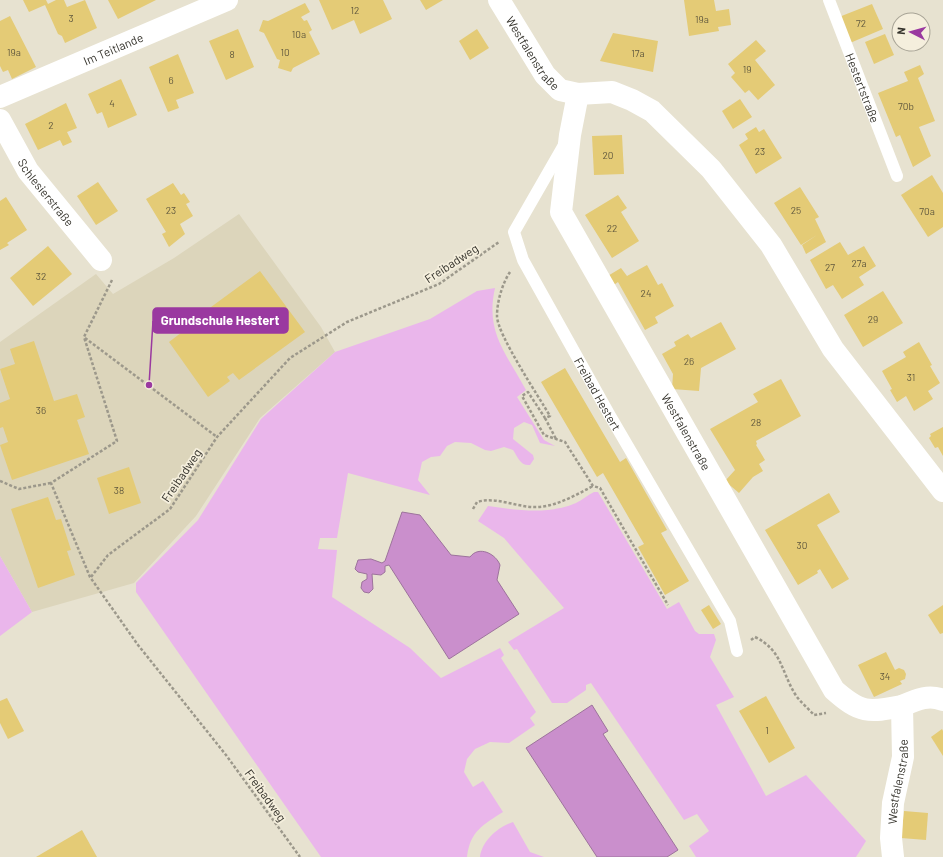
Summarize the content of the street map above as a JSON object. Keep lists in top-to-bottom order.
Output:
{
  "streets": {
    "street": ["Im Teitlande", "Westfalenstraße", "Schlesierstraße"],
    "lane": ["Hestertstraße", "Freibad Hestert"],
    "path": ["Freibadweg"]
  },
  "crossings": [
    ["Freibadweg", "Freibad Hestert"]
  ],
  "places": ["Grundschule Hestert"],
  "house_numbers": [
    "12",
    "3",
    "19a",
    "72",
    "10a",
    "19a",
    "10",
    "17a",
    "8",
    "19",
    "6",
    "4",
    "70b",
    "2",
    "23",
    "20",
    "23",
    "25",
    "70a",
    "22",
    "27a",
    "27",
    "32",
    "24",
    "29",
    "26",
    "31",
    "36",
    "28",
    "38",
    "30",
    "34",
    "1"
  ],
  "north": "left"
}
